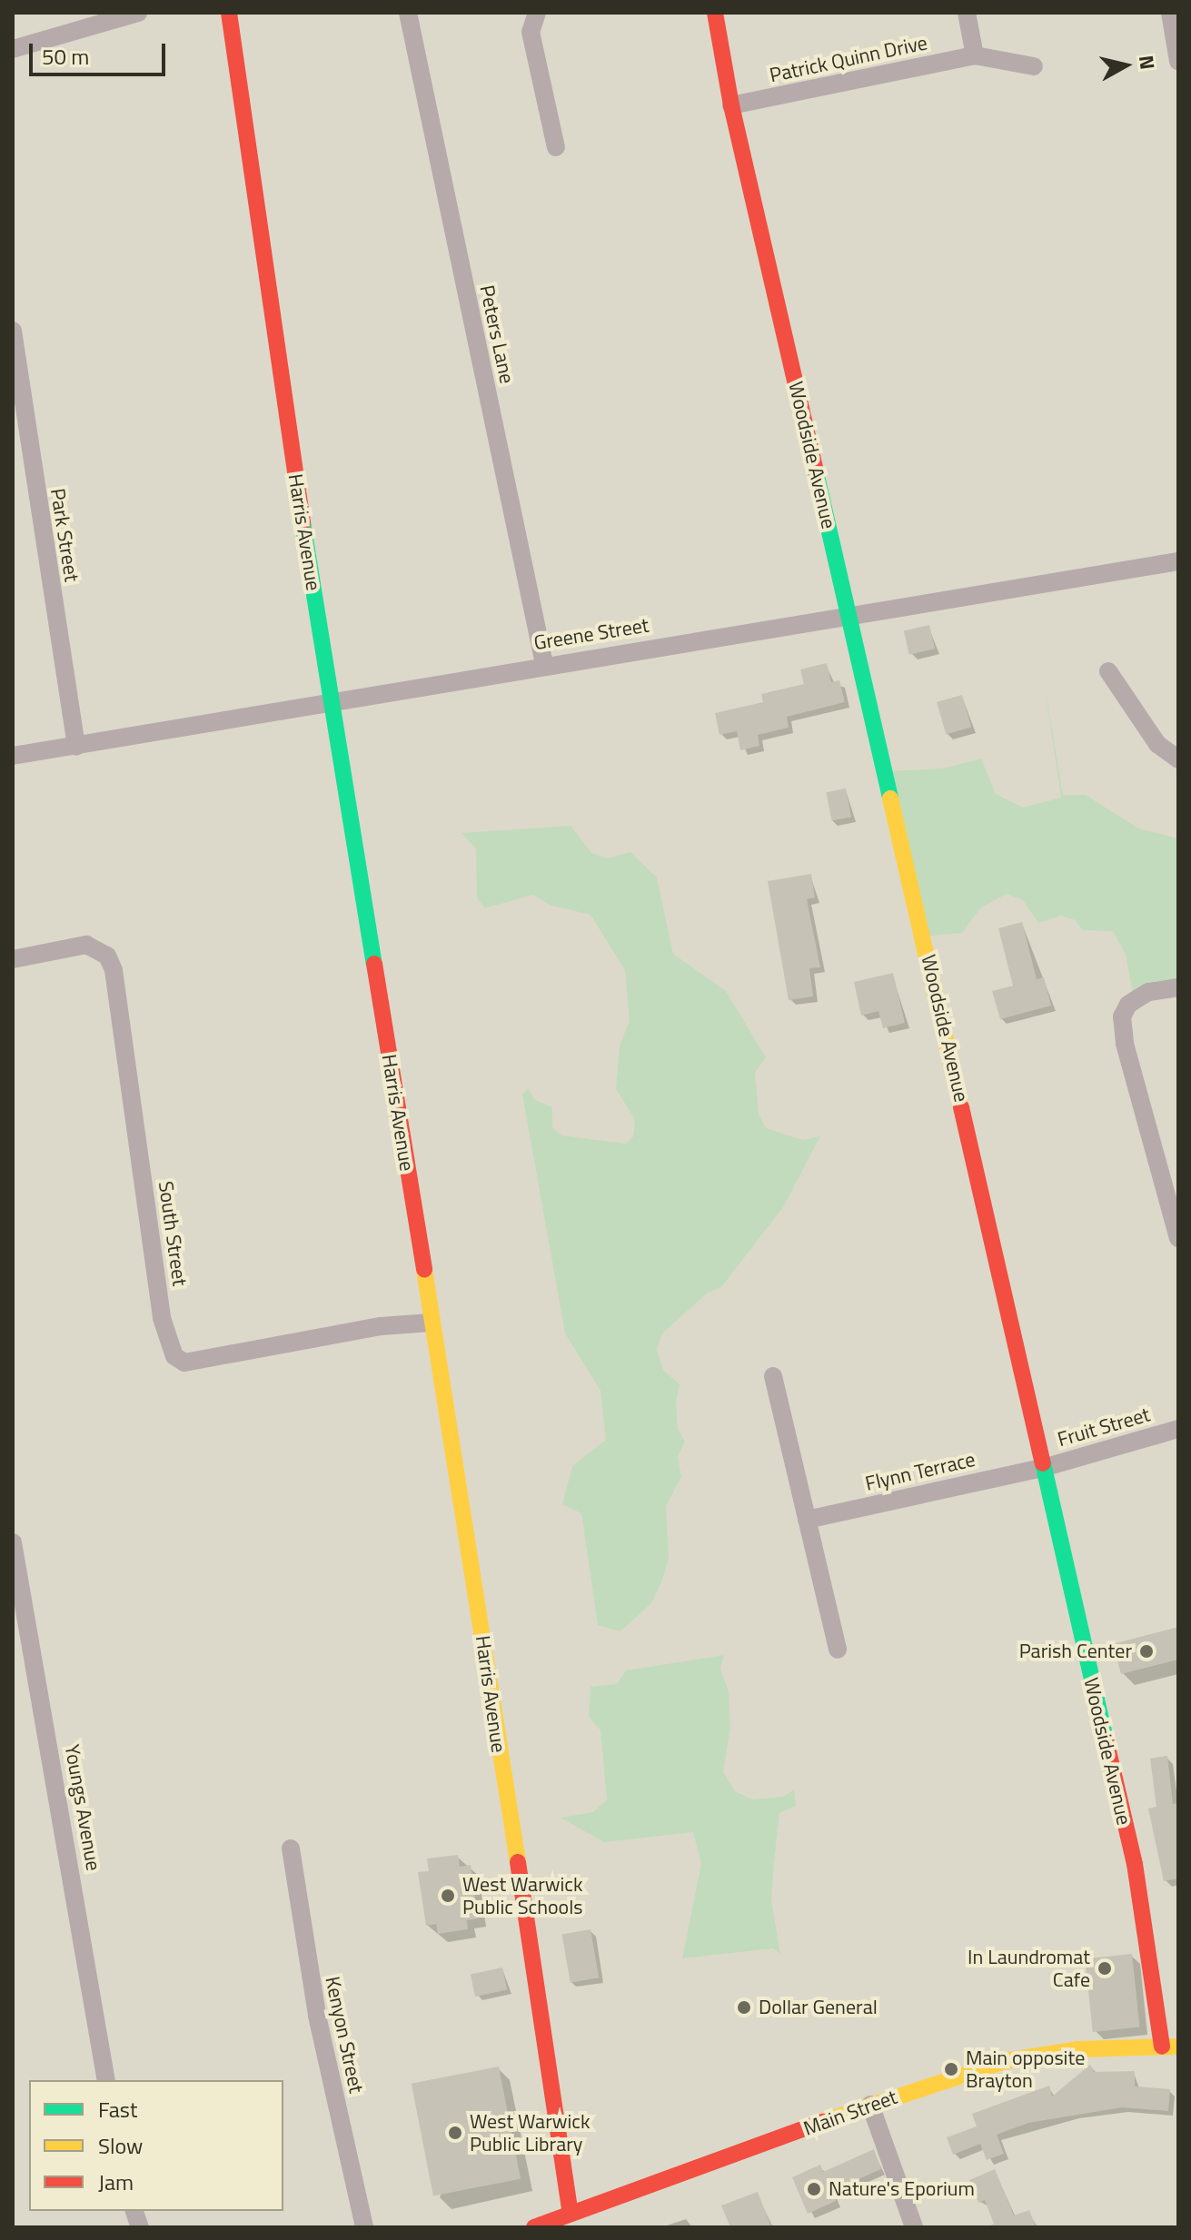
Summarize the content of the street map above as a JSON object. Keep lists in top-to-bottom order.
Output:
{
  "streets": {
    "street": [
      "Patrick Quinn Drive",
      "Peters Lane",
      "Woodside Avenue",
      "Harris Avenue",
      "Park Street",
      "Greene Street",
      "South Street",
      "Fruit Street",
      "Flynn Terrace",
      "Youngs Avenue",
      "Kenyon Street",
      "Main Street"
    ]
  },
  "crossings": [
    ["Patrick Quinn Drive", "Woodside Avenue"],
    ["Peters Lane", "Greene Street"],
    ["Woodside Avenue", "Greene Street"],
    ["Woodside Avenue", "Fruit Street"],
    ["Woodside Avenue", "Flynn Terrace"],
    ["Woodside Avenue", "Main Street"],
    ["Harris Avenue", "Greene Street"],
    ["Harris Avenue", "South Street"],
    ["Harris Avenue", "Main Street"],
    ["Park Street", "Greene Street"],
    ["Fruit Street", "Flynn Terrace"]
  ],
  "places": [
    "Parish Center",
    "West Warwick Public Schools",
    "In Laundromat Cafe",
    "Dollar General",
    "Main opposite Brayton",
    "West Warwick Public Library",
    "Nature's Eporium"
  ],
  "legend": ["Fast", "Slow", "Jam"],
  "scale_bar": "50 m",
  "north": "right"
}
